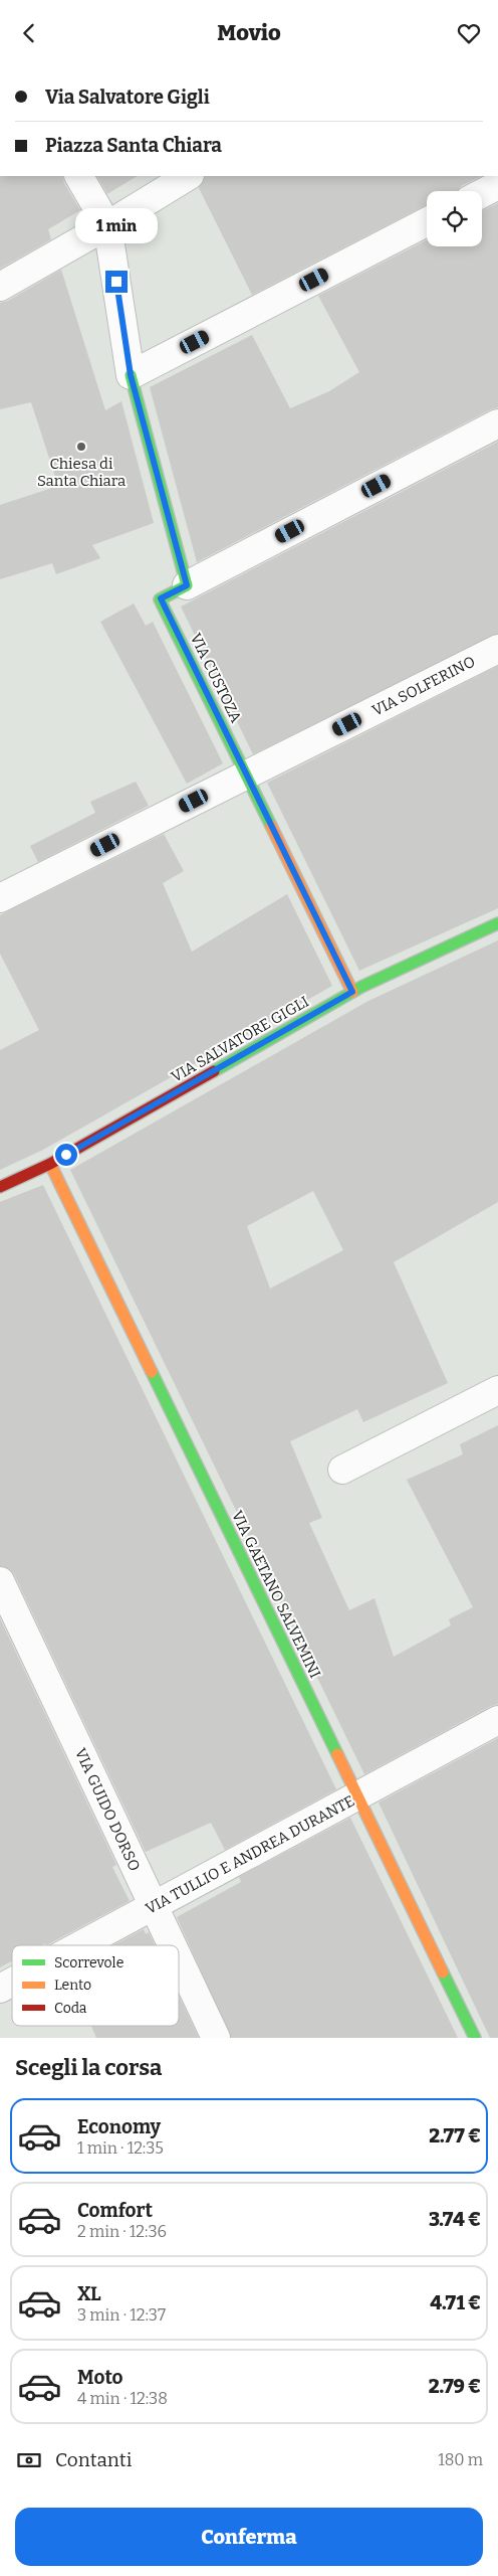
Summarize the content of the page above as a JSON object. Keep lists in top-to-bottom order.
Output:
{
  "streets": {
    "street": [
      "VIA CUSTOZA",
      "VIA SOLFERINO",
      "VIA SALVATORE GIGLI",
      "VIA GAETANO SALVEMINI",
      "VIA GUIDO DORSO",
      "VIA TULLIO E ANDREA DURANTE"
    ]
  },
  "crossings": [
    ["VIA CUSTOZA", "VIA SOLFERINO"],
    ["VIA CUSTOZA", "VIA SALVATORE GIGLI"],
    ["VIA SALVATORE GIGLI", "VIA GAETANO SALVEMINI"],
    ["VIA GAETANO SALVEMINI", "VIA TULLIO E ANDREA DURANTE"],
    ["VIA GUIDO DORSO", "VIA TULLIO E ANDREA DURANTE"]
  ],
  "places": ["Chiesa di Santa Chiara"],
  "legend": ["Scorrevole", "Lento", "Coda"],
  "page": {
    "header": "Movio",
    "banner": ["Via Salvatore Gigli", "Piazza Santa Chiara"],
    "bubble": "1 min",
    "heading": "Scegli la corsa",
    "list": [
      {
        "name": "Economy",
        "note": "1 min · 12:35",
        "value": "2.77 €"
      },
      {
        "name": "Comfort",
        "note": "2 min · 12:36",
        "value": "3.74 €"
      },
      {
        "name": "XL",
        "note": "3 min · 12:37",
        "value": "4.71 €"
      },
      {
        "name": "Moto",
        "note": "4 min · 12:38",
        "value": "2.79 €"
      }
    ],
    "pay": ["Contanti", "180 m"],
    "buttons": "Conferma"
  }
}
